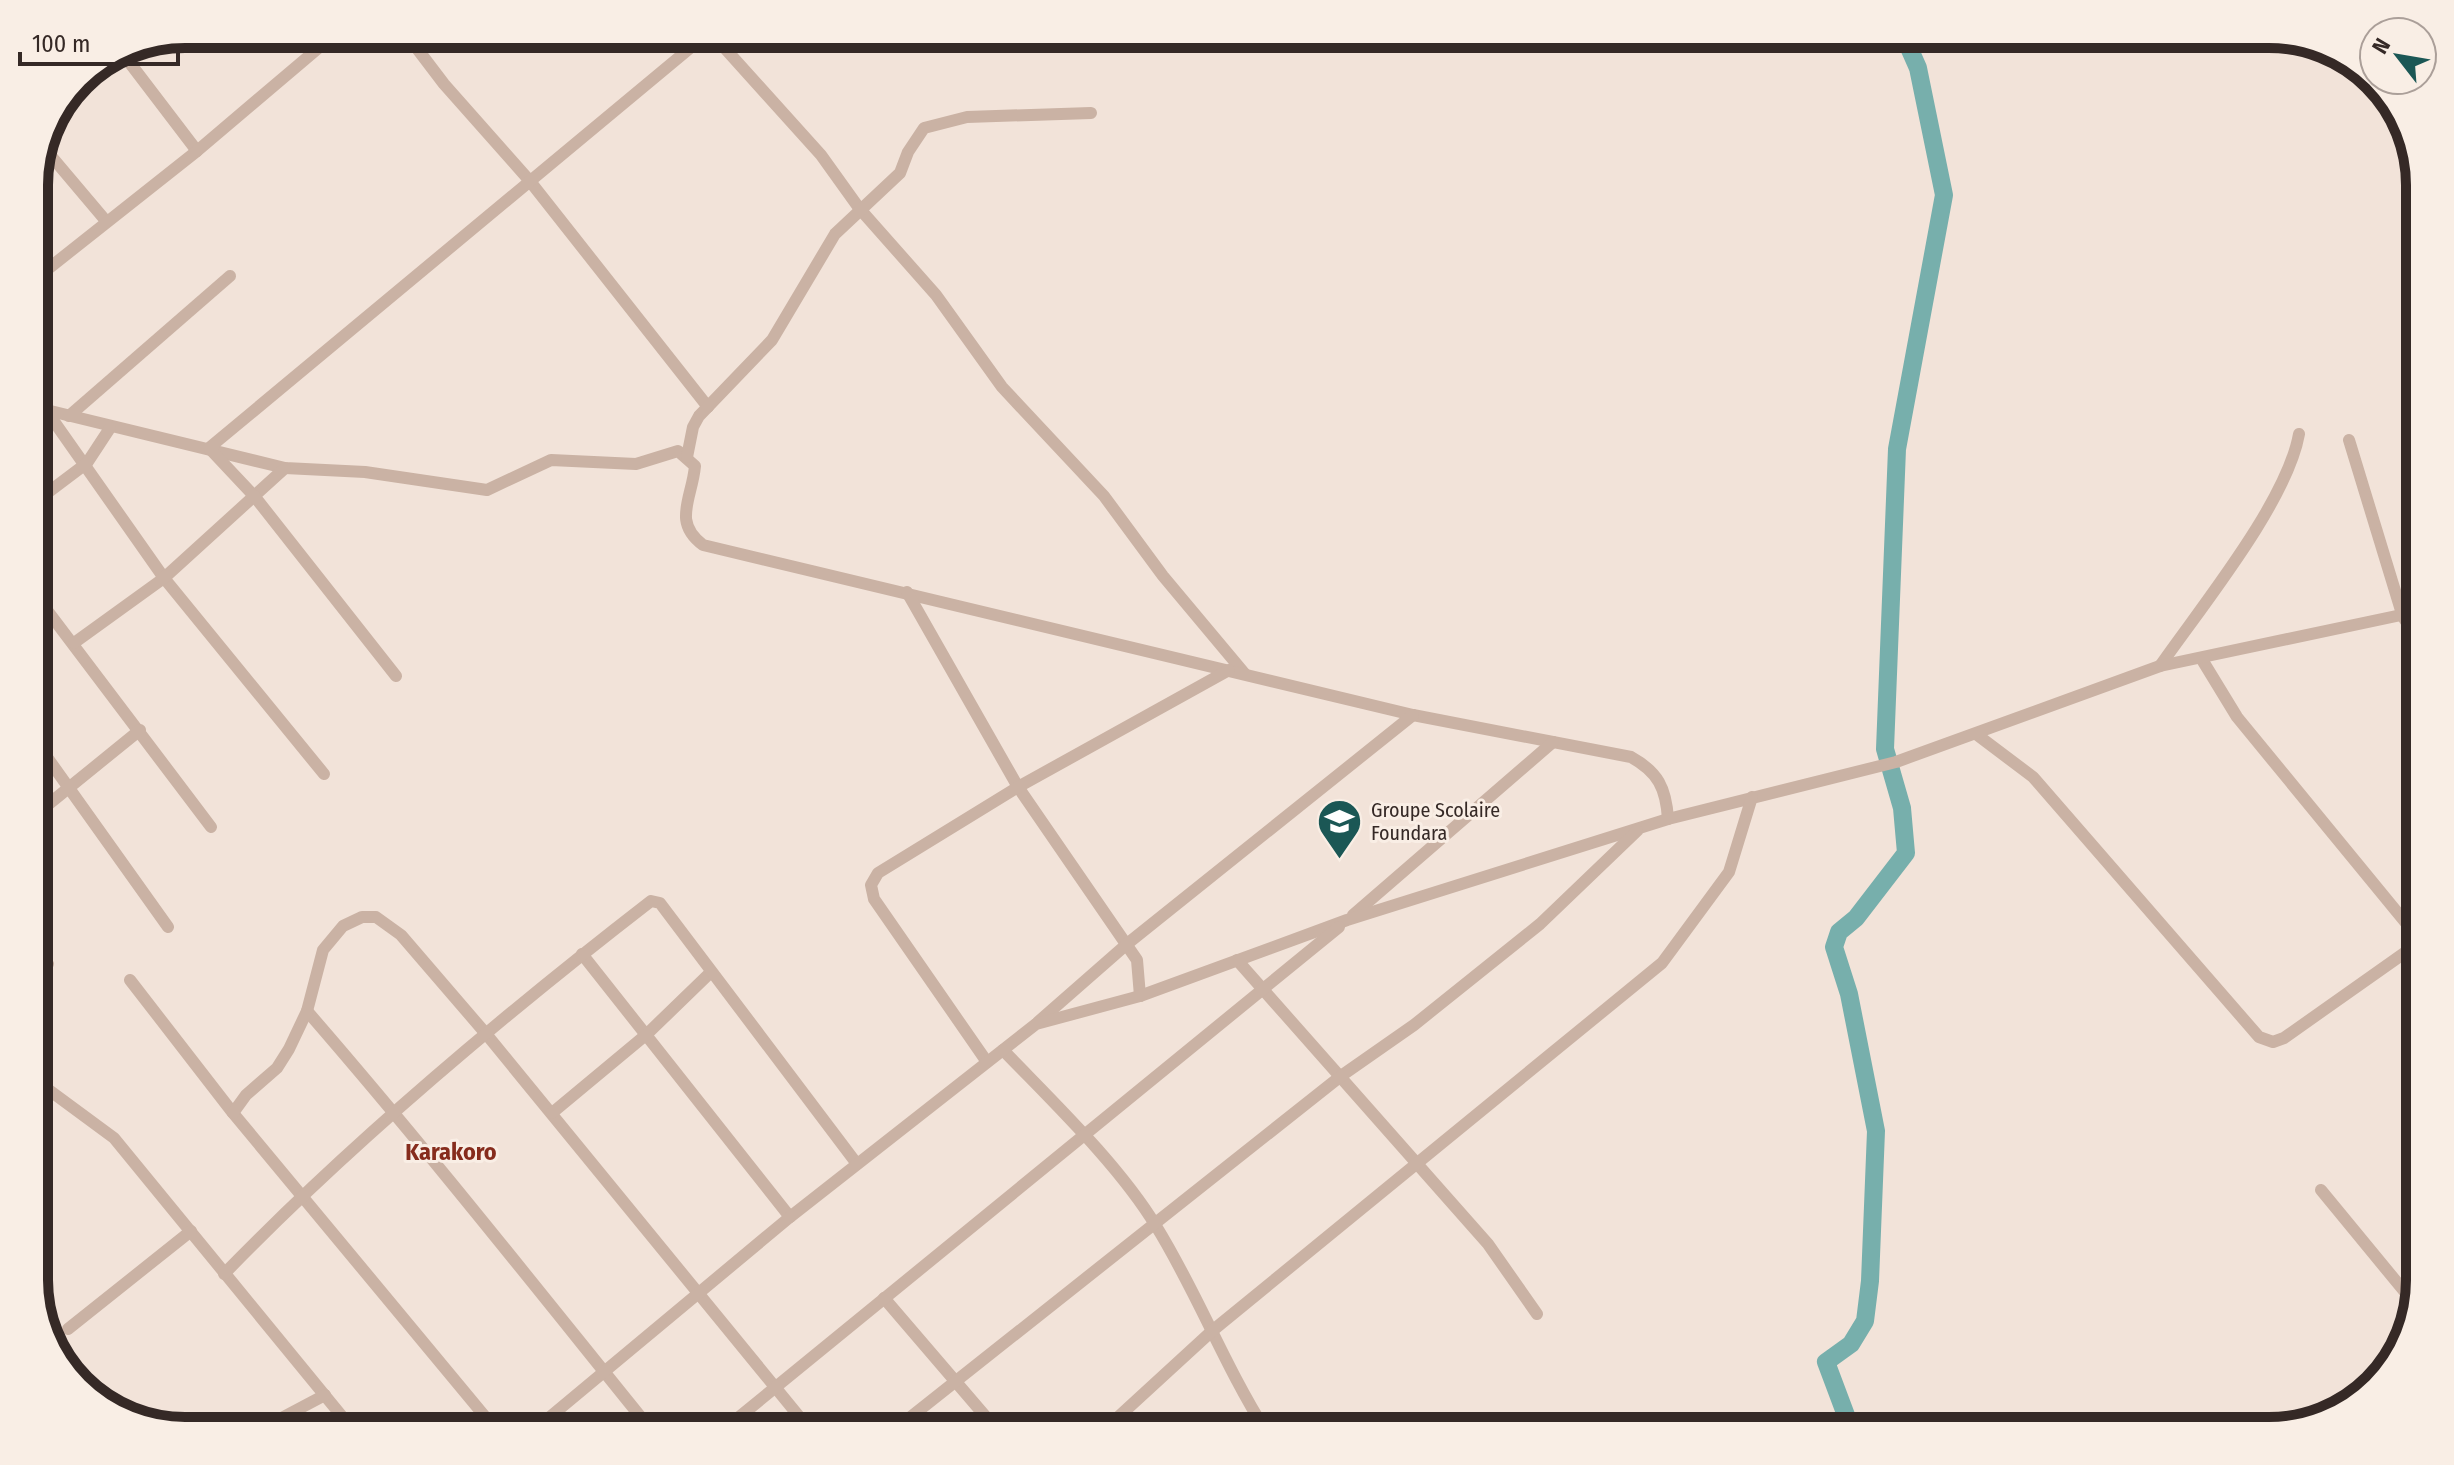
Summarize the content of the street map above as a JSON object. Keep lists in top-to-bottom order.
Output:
{
  "districts": ["Karakoro"],
  "places": {
    "school or university": ["Groupe Scolaire Foundara"]
  },
  "scale_bar": "100 m",
  "north": "top left"
}
